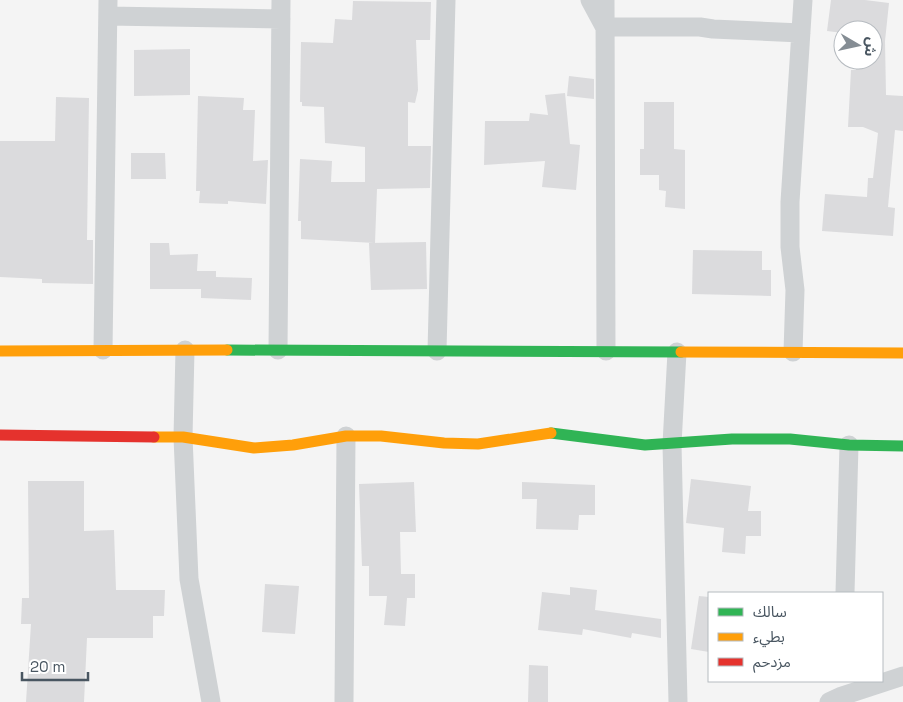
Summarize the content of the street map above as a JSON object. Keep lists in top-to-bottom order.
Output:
{
  "legend": ["سالك", "بطيء", "مزدحم"],
  "scale_bar": "20 m",
  "north": "right"
}
